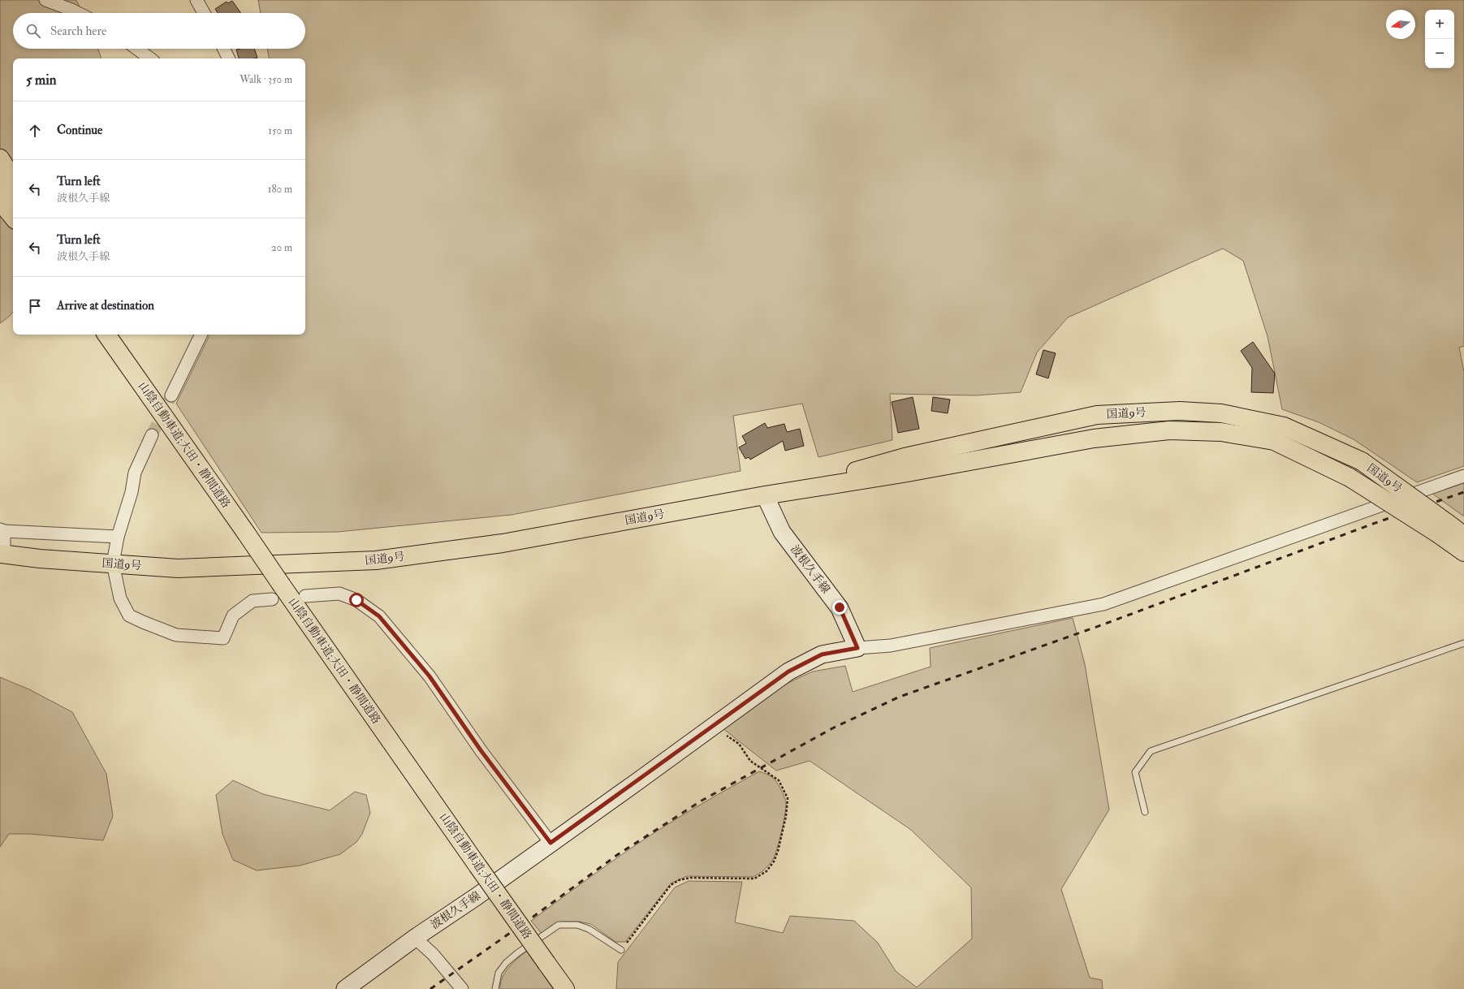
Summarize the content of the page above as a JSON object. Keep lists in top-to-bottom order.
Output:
{
  "streets": {
    "highway": ["国道9号", "山陰自動車道;大田・静間道路"],
    "main road": ["波根久手線"]
  },
  "crossings": [
    ["国道9号", "波根久手線"]
  ],
  "north": "left",
  "page": {
    "map_buttons": ["+", "−"],
    "search": "Search here",
    "heading": ["5 min", "Walk · 350 m"],
    "list": [
      ["Continue", "150 m"],
      ["Turn left", "波根久手線", "180 m"],
      ["Turn left", "波根久手線", "20 m"],
      "Arrive at destination"
    ]
  }
}
